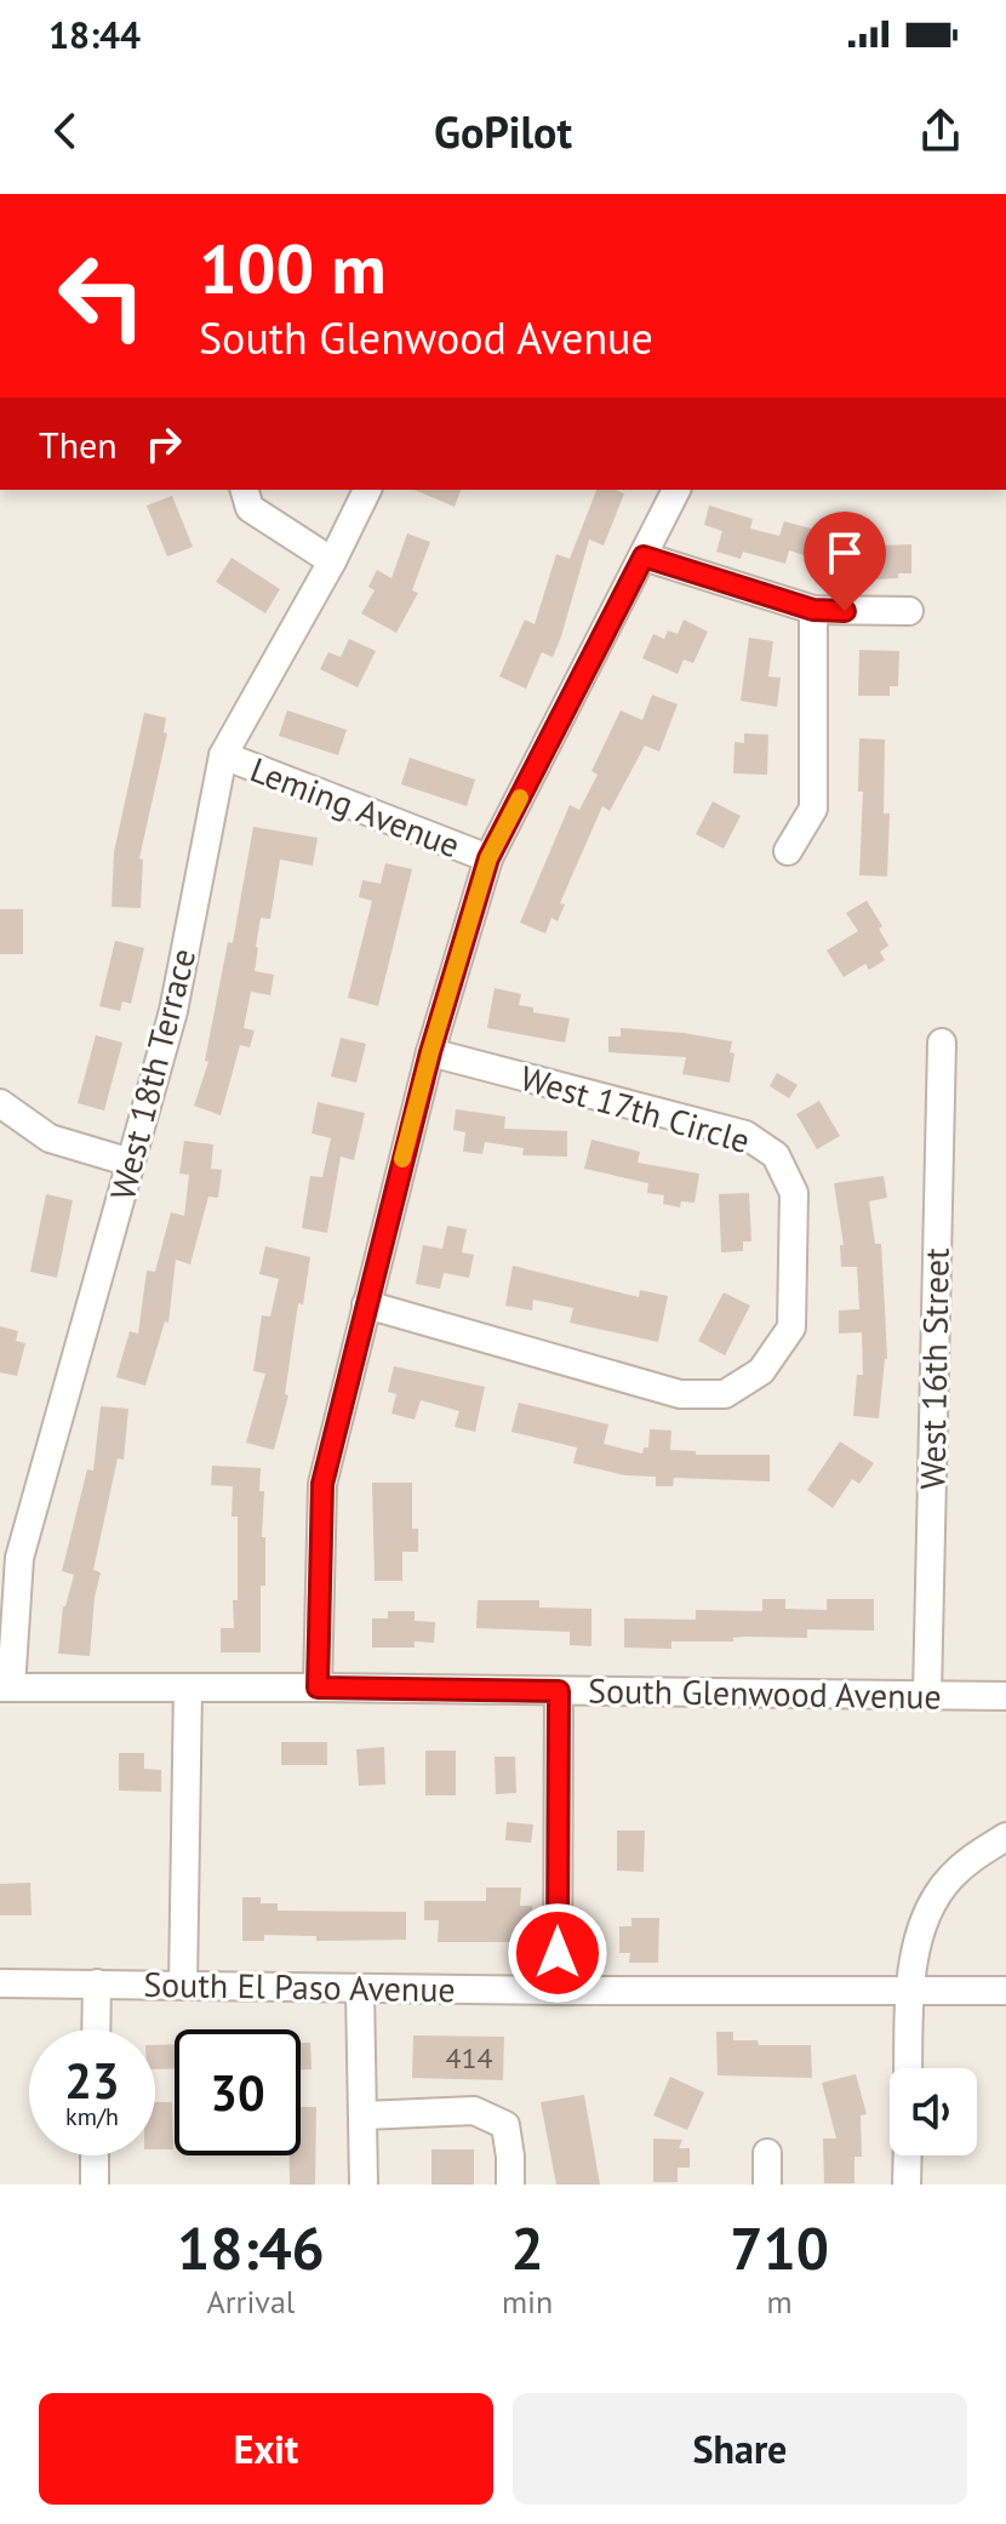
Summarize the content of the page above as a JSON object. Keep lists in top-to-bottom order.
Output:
{
  "streets": {
    "street": [
      "Leming Avenue",
      "West 18th Terrace",
      "West 17th Circle",
      "West 16th Street",
      "South Glenwood Avenue",
      "South El Paso Avenue"
    ]
  },
  "crossings": [
    ["Leming Avenue", "West 18th Terrace"],
    ["West 18th Terrace", "South Glenwood Avenue"],
    ["West 16th Street", "South Glenwood Avenue"]
  ],
  "house_numbers": ["414"],
  "page": {
    "status": "18:44",
    "header": "GoPilot",
    "turn": ["100 m", "South Glenwood Avenue"],
    "then": "Then",
    "speed": "23 km/h",
    "limit": "30",
    "eta": [
      "18:46",
      "Arrival",
      "2",
      "min",
      "710",
      "m"
    ],
    "buttons": ["Exit", "Share"]
  }
}
